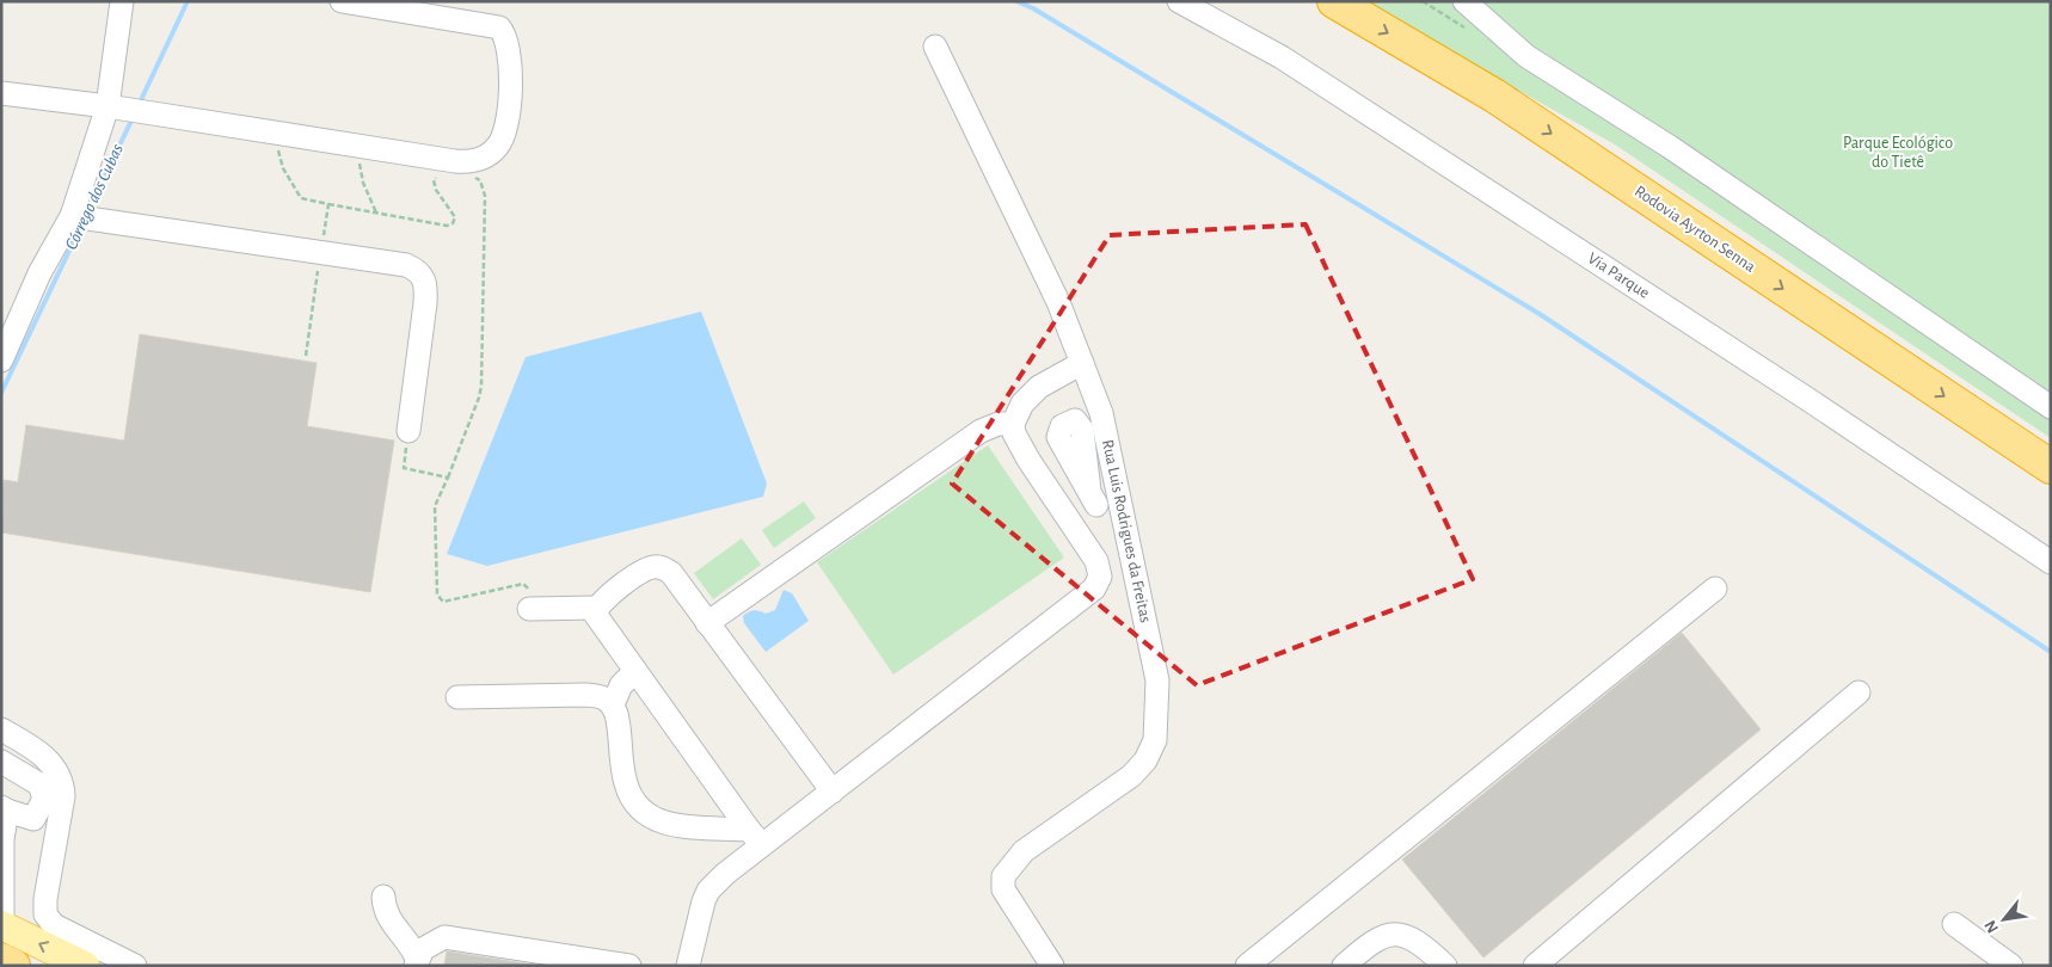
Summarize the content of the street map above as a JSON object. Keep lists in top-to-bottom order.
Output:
{
  "streets": {
    "highway": ["Rodovia Ayrton Senna"],
    "street": ["Via Parque", "Rua Luis Rodrigues da Freitas"]
  },
  "one_way": ["Rodovia Ayrton Senna"],
  "water": ["Córrego dos Cubas"],
  "parks": ["Parque Ecológico do Tietê"],
  "north": "bottom left"
}
